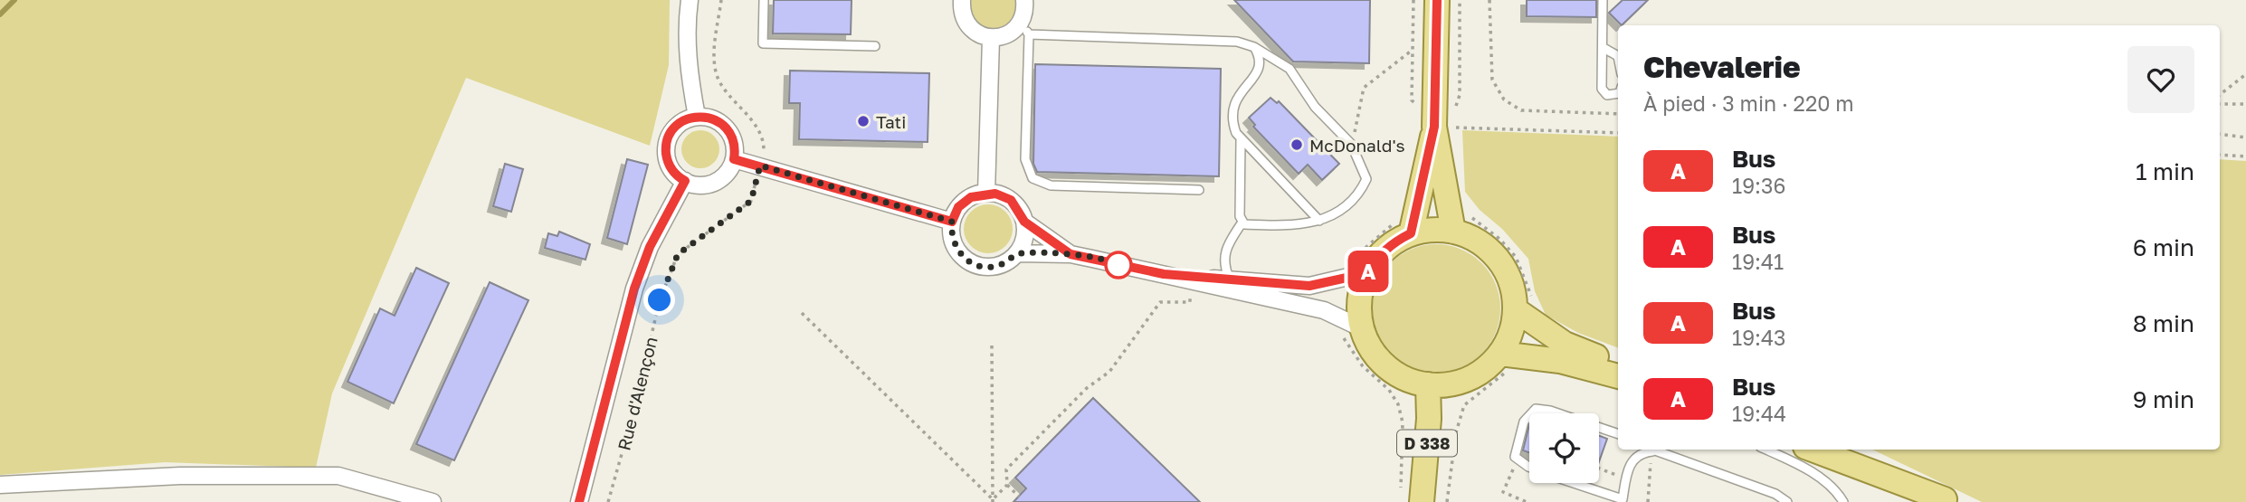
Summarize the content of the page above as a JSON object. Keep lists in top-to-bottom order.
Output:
{
  "streets": {
    "main road": ["D 338"],
    "street": ["Rue d'Alençon"]
  },
  "places": ["Tati", "McDonald's"],
  "lines": ["bus line A"],
  "page": {
    "on_map": "A",
    "heading": ["Chevalerie", "À pied · 3 min · 220 m"],
    "list": [
      {
        "mark": "A",
        "name": "Bus",
        "note": "19:36",
        "value": "1 min"
      },
      {
        "mark": "A",
        "name": "Bus",
        "note": "19:41",
        "value": "6 min"
      },
      {
        "mark": "A",
        "name": "Bus",
        "note": "19:43",
        "value": "8 min"
      },
      {
        "mark": "A",
        "name": "Bus",
        "note": "19:44",
        "value": "9 min"
      }
    ]
  }
}
